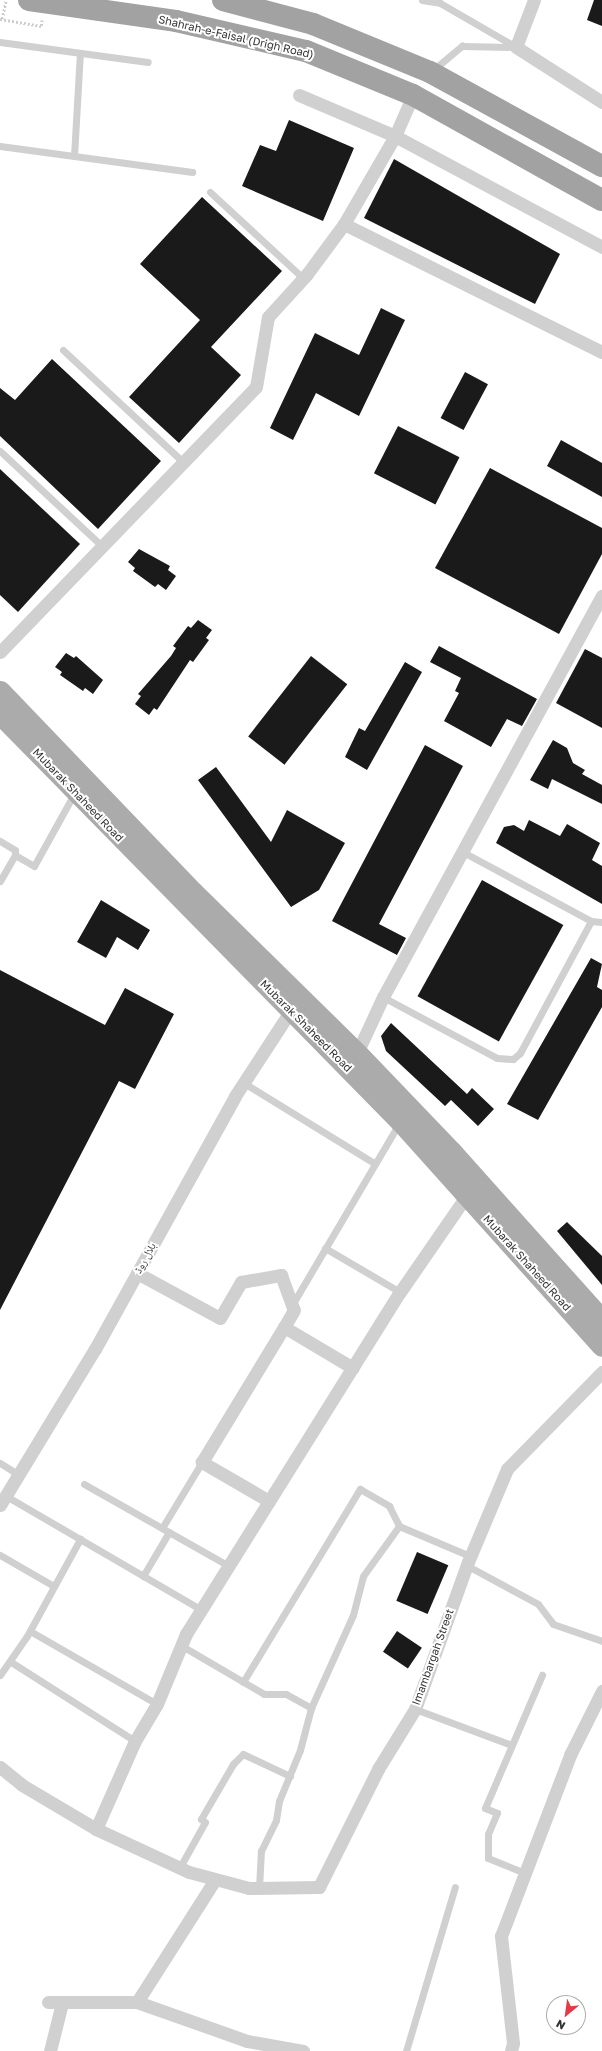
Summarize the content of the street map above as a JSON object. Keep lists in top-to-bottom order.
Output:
{
  "streets": {
    "highway": ["Shahrah-e-Faisal (Drigh Road)"],
    "main road": ["Mubarak Shaheed Road"],
    "street": ["بلال روڈ", "Imambargah Street"]
  },
  "crossings": [
    ["Mubarak Shaheed Road", "بلال روڈ"]
  ],
  "north": "bottom left"
}
